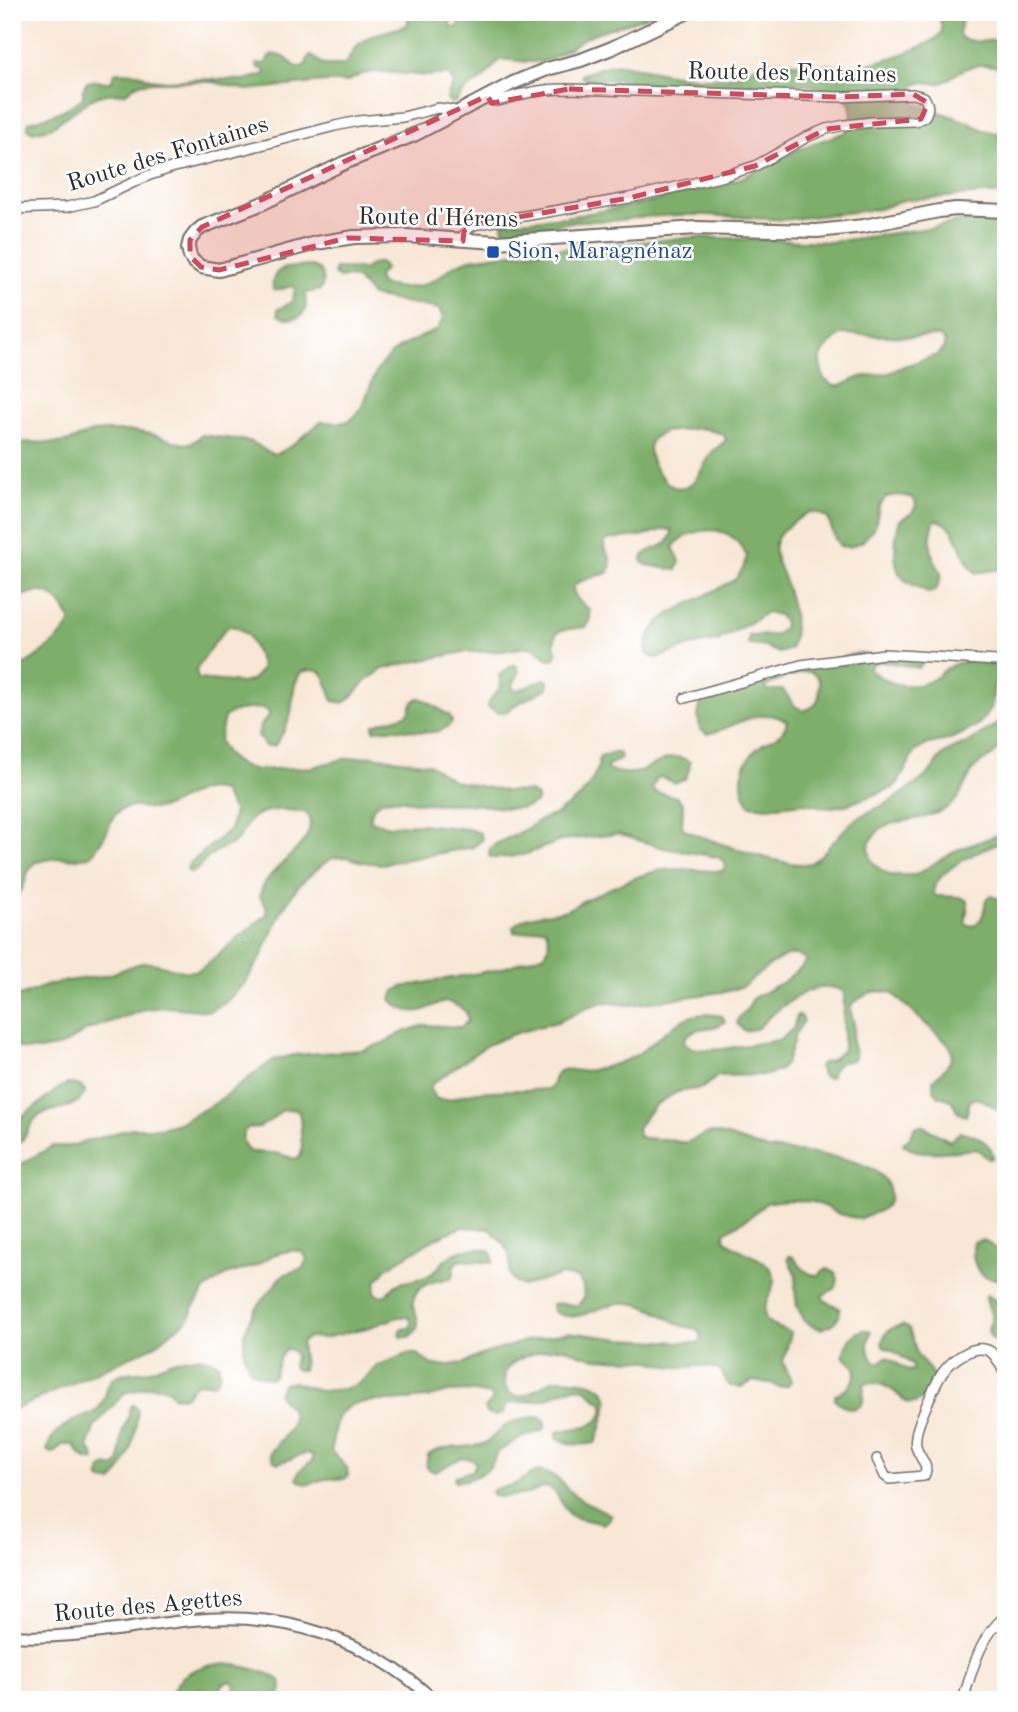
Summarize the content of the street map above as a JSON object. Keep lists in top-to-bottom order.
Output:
{
  "streets": {
    "main road": ["Route d'Hérens"],
    "street": ["Route des Fontaines", "Route des Agettes"]
  },
  "crossings": [
    ["Route des Fontaines", "Route d'Hérens"]
  ],
  "places": {
    "transit": ["Sion, Maragnénaz"]
  }
}
